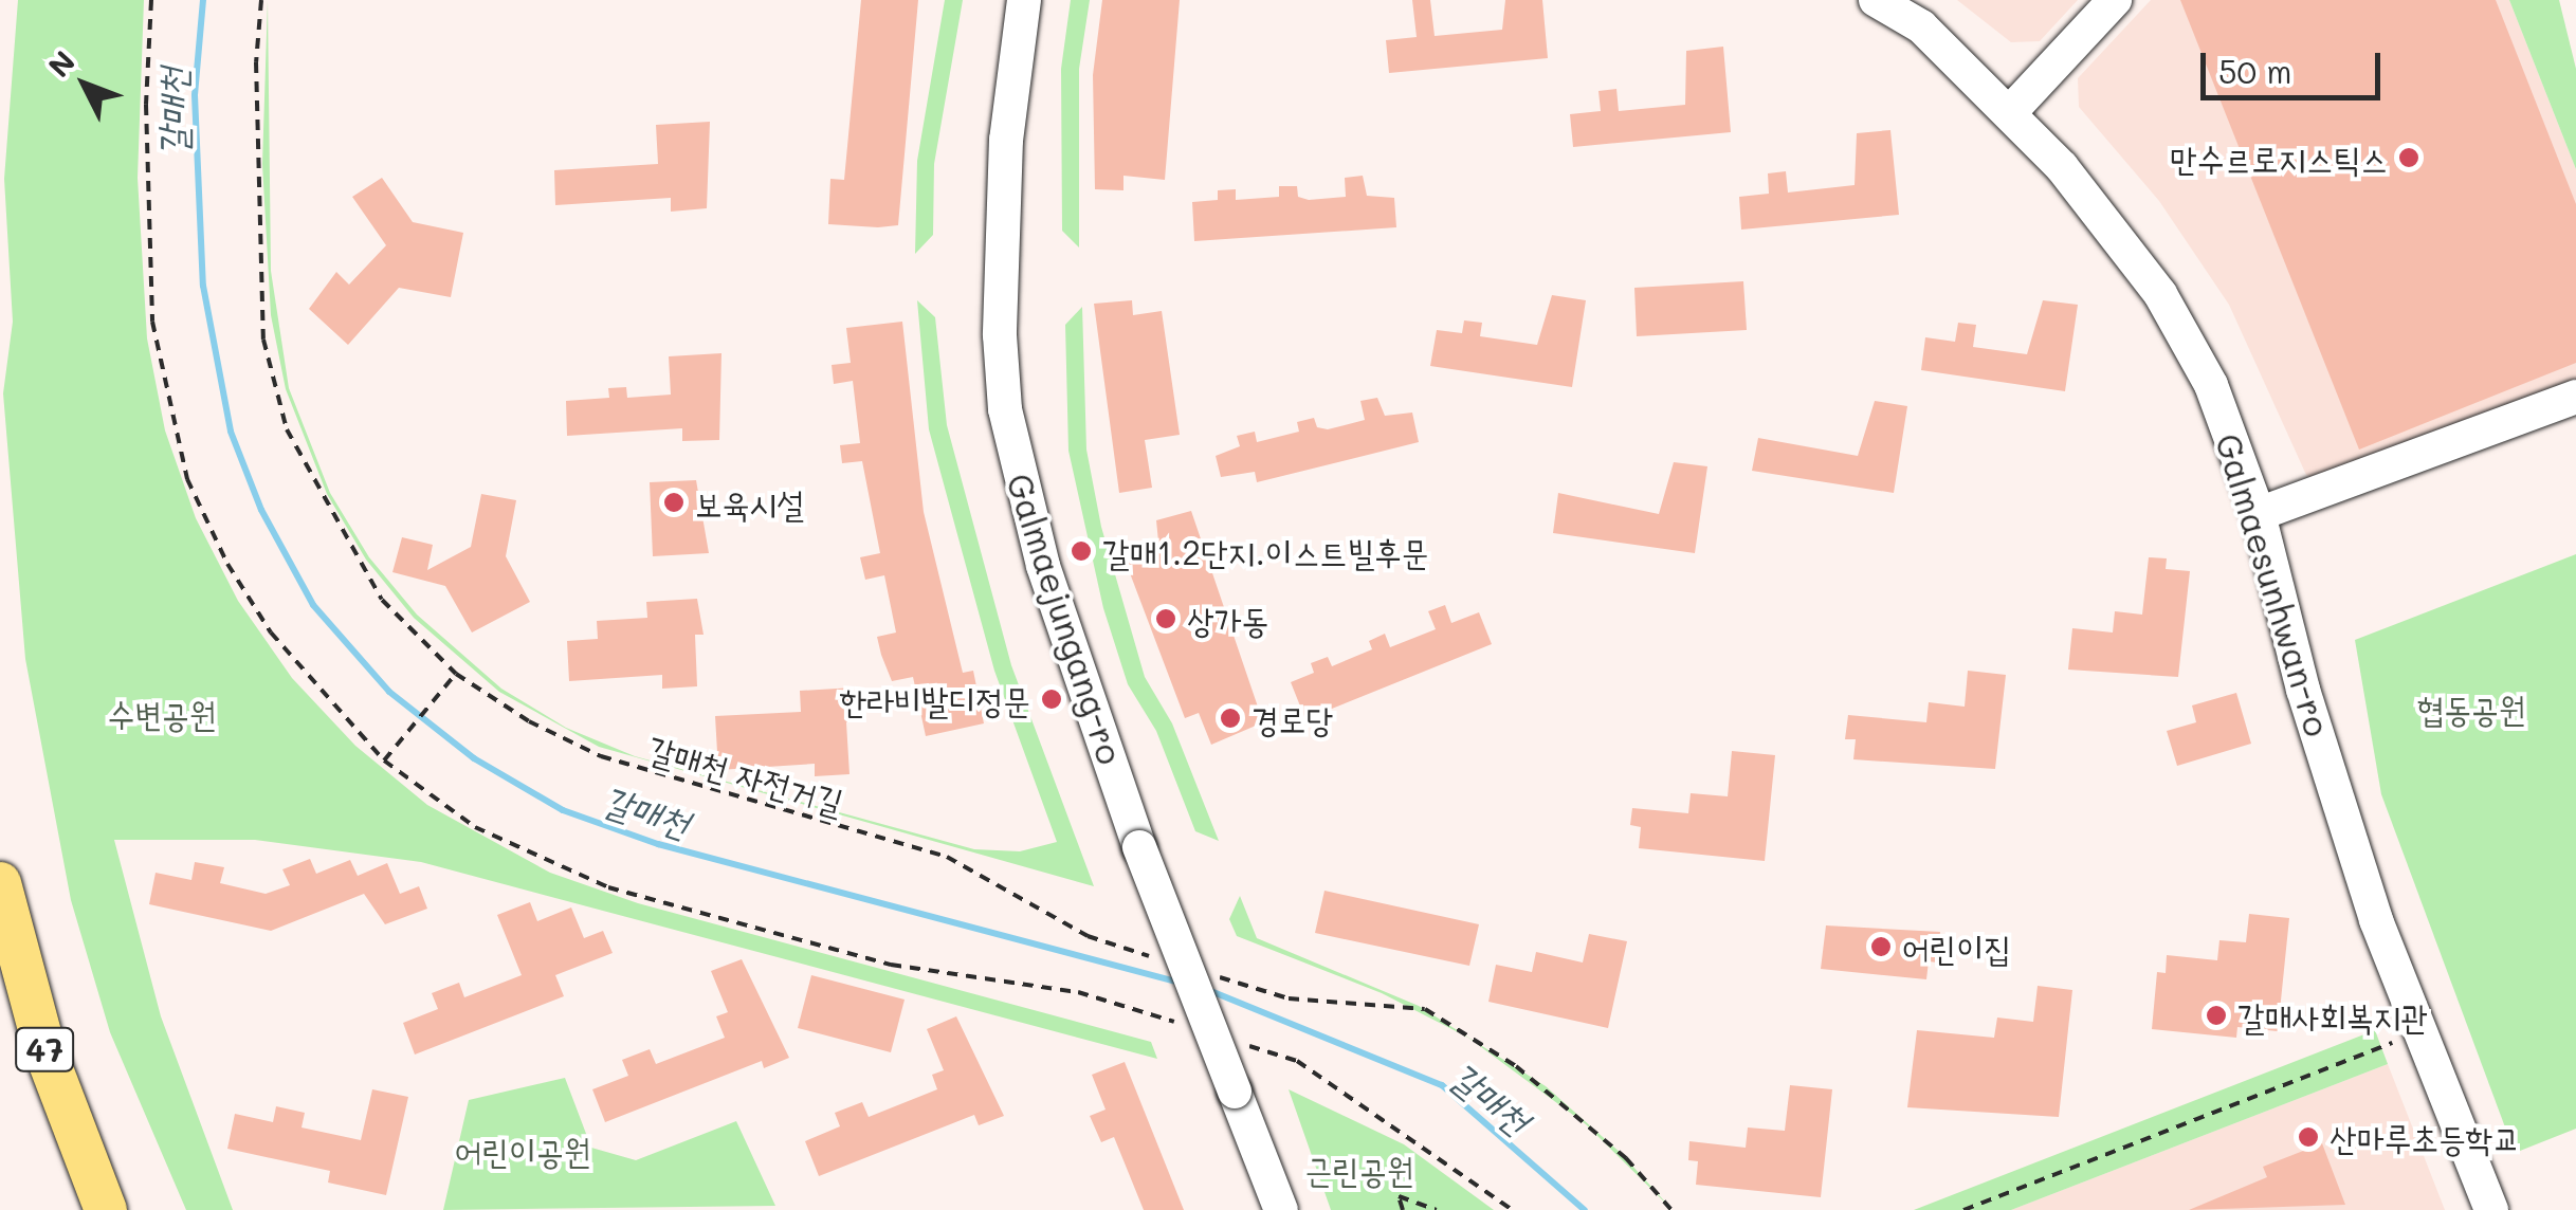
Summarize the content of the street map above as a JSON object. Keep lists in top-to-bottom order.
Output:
{
  "streets": {
    "main road": ["47"],
    "street": ["Galmaesunhwan-ro", "Galmaejungang-ro"],
    "path": ["갈매천 자전거길"]
  },
  "water": ["갈매천"],
  "parks": [
    "협동공원",
    "수변공원",
    "어린이공원",
    "근린공원"
  ],
  "places": [
    "만수르로지스틱스",
    "보육시설",
    "갈매1.2단지.이스트빌후문",
    "상가동",
    "한라비발디정문",
    "경로당",
    "어린이집",
    "갈매사회복지관",
    "산마루초등학교"
  ],
  "scale_bar": "50 m",
  "north": "top left"
}
